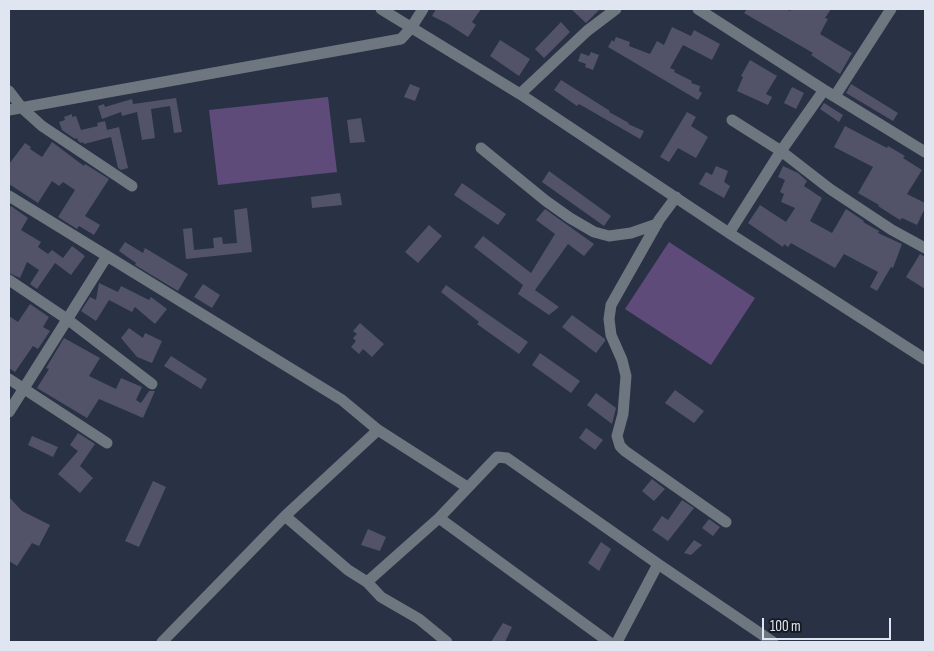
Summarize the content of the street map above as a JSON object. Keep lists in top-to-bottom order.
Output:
{
  "scale_bar": "100 m"
}
